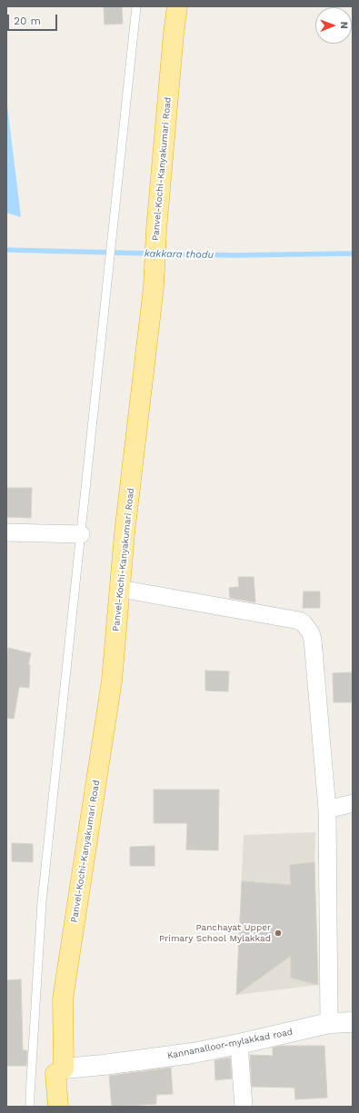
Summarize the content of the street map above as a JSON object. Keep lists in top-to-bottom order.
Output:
{
  "streets": {
    "highway": ["Panvel-Kochi-Kanyakumari Road"],
    "main road": ["Kannanalloor-mylakkad road"]
  },
  "crossings": [
    ["Panvel-Kochi-Kanyakumari Road", "Kannanalloor-mylakkad road"]
  ],
  "water": ["kakkara thodu"],
  "places": ["Panchayat Upper Primary School Mylakkad"],
  "scale_bar": "20 m",
  "north": "right"
}
